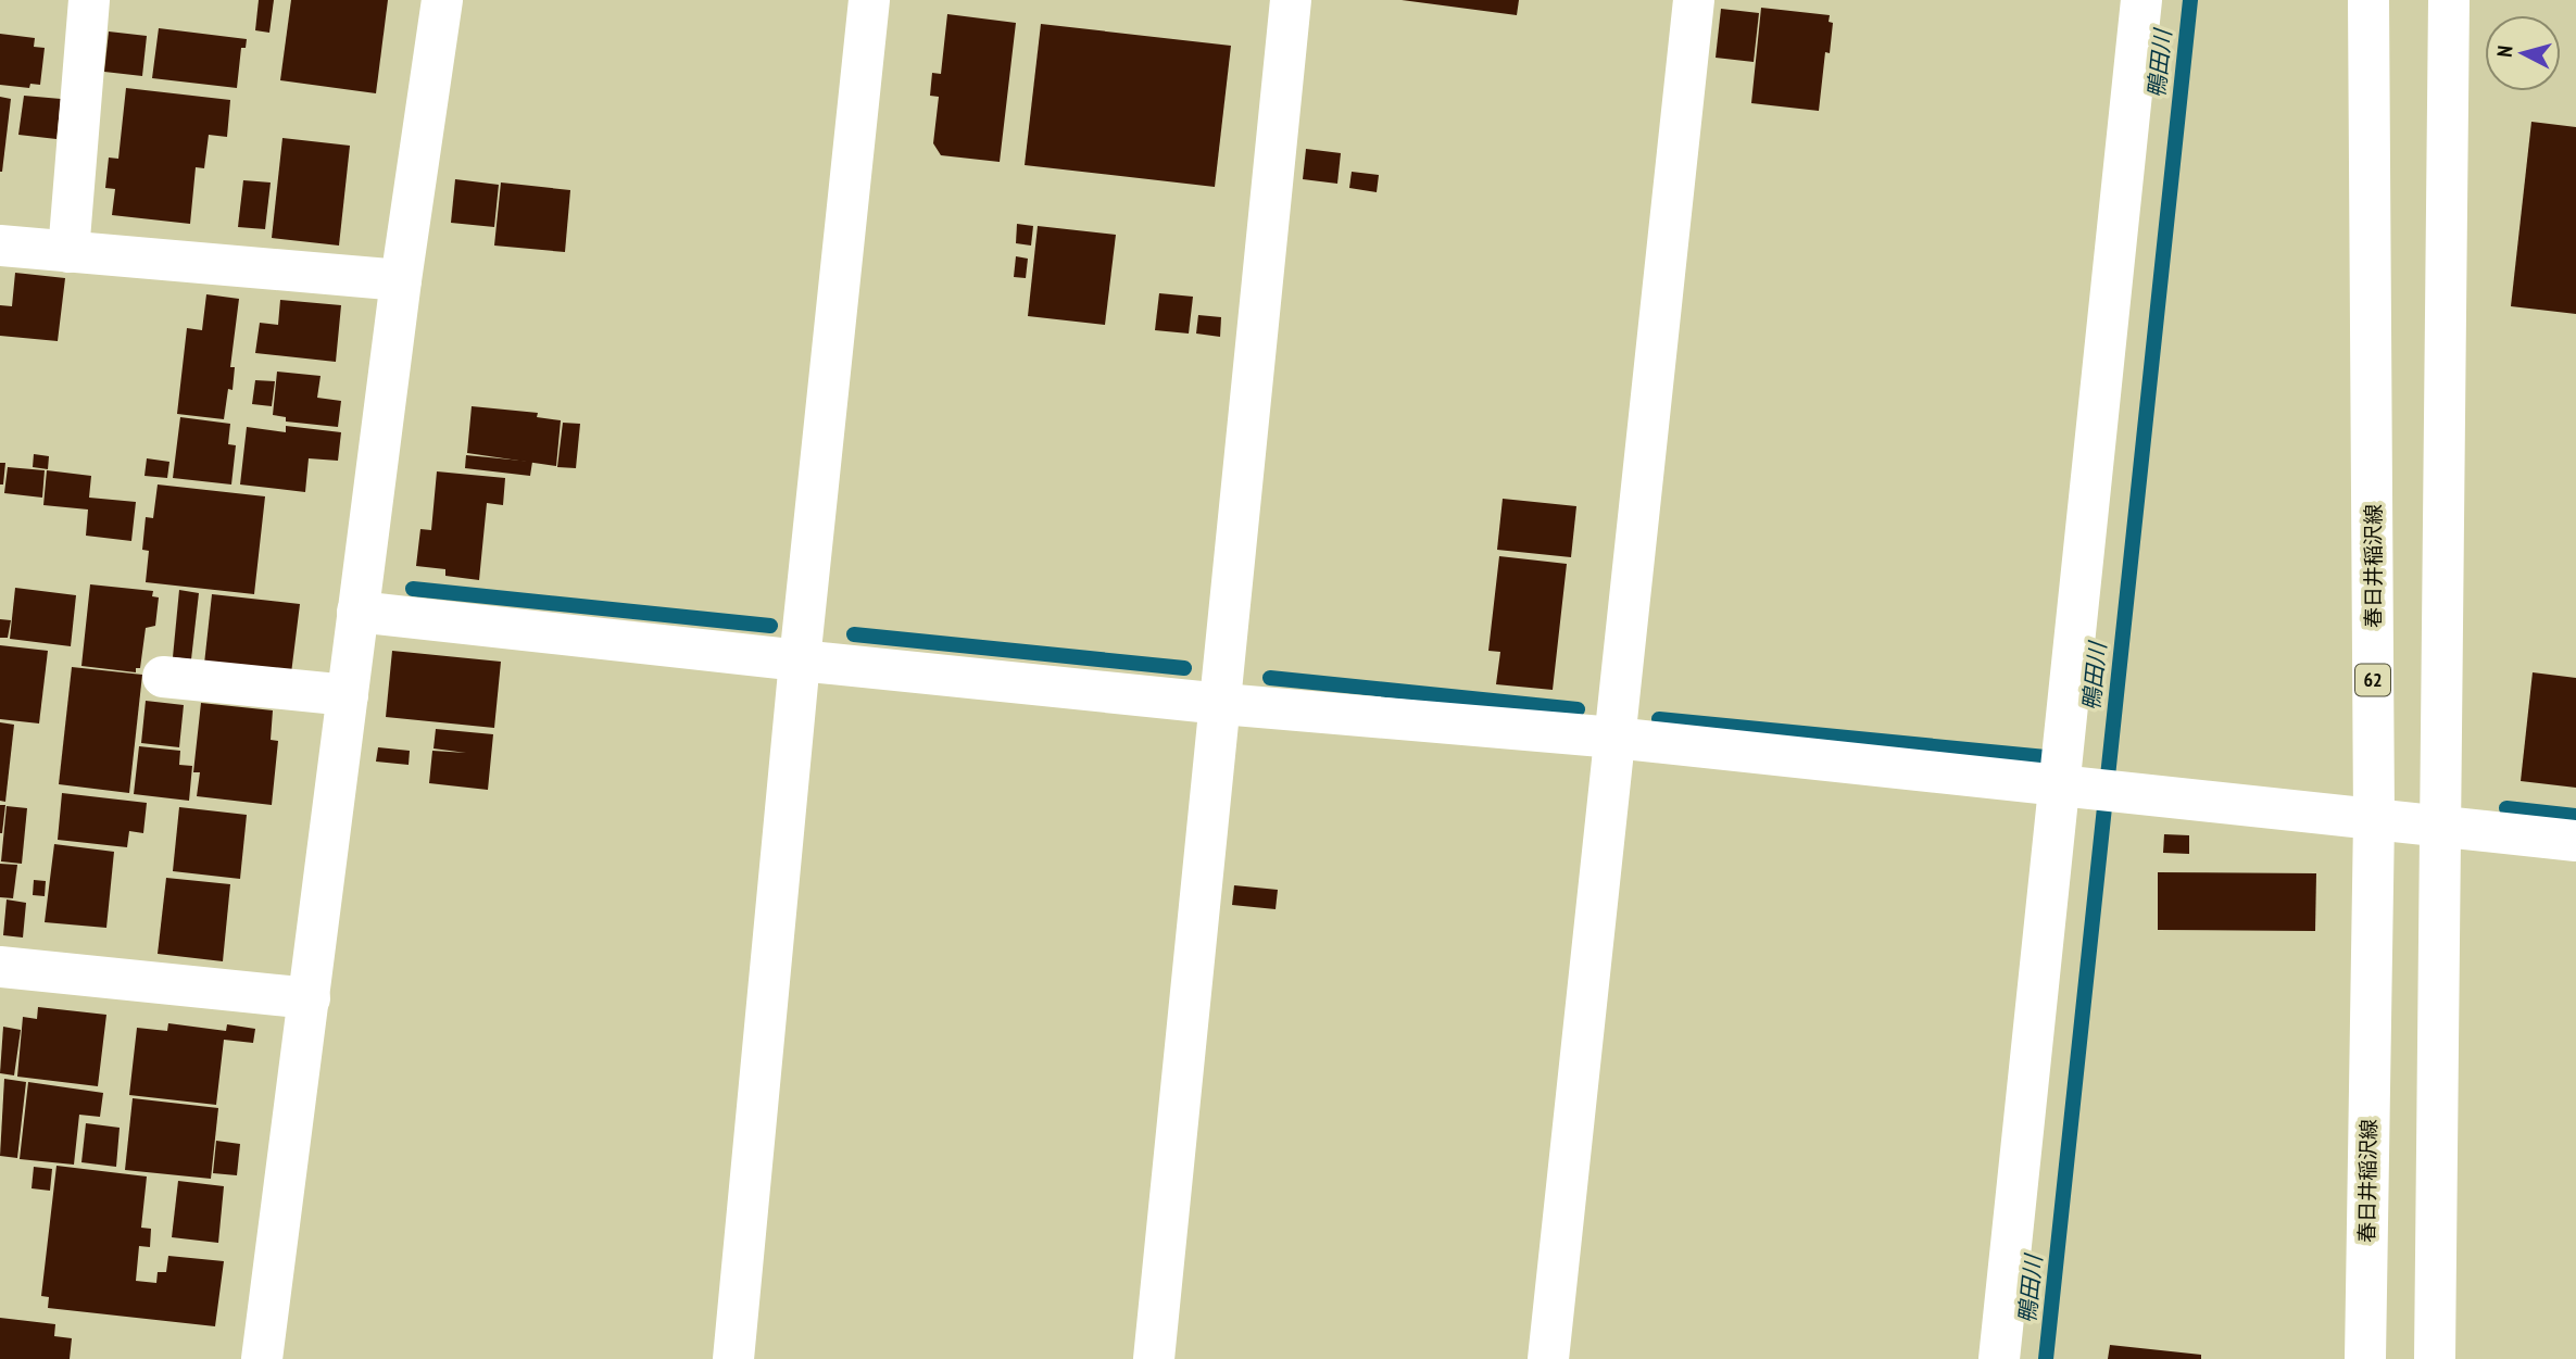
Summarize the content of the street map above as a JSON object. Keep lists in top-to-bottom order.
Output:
{
  "streets": {
    "street": ["春日井稲沢線", "62"]
  },
  "water": ["鴨田川"],
  "north": "left"
}
